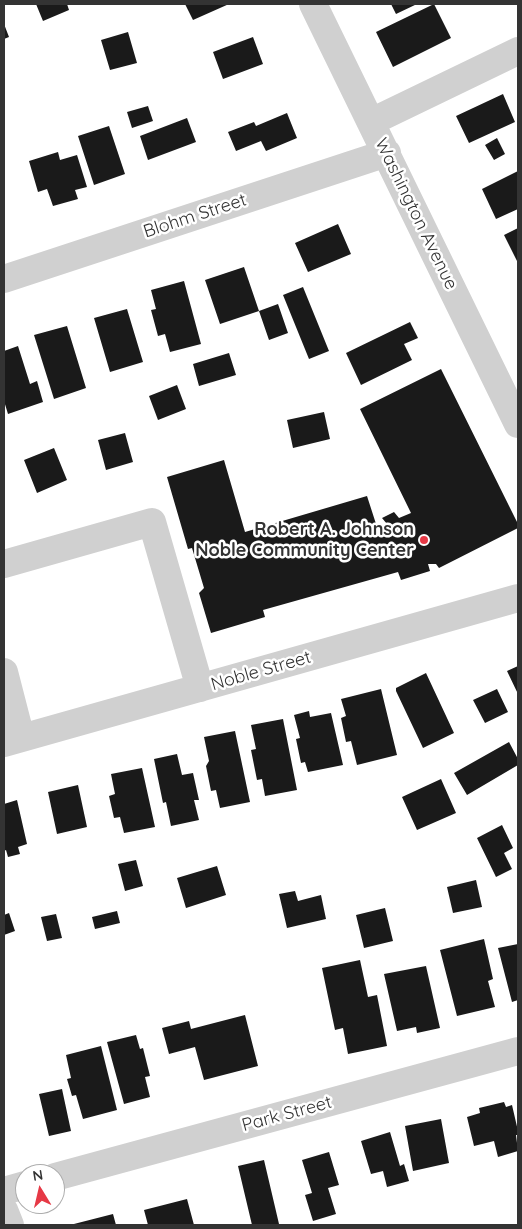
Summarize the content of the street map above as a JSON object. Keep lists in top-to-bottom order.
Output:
{
  "streets": {
    "street": [
      "Washington Avenue",
      "Blohm Street",
      "Noble Street",
      "Park Street"
    ]
  },
  "crossings": [
    ["Washington Avenue", "Blohm Street"]
  ],
  "places": ["Robert A. Johnson Noble Community Center"],
  "north": "top"
}
